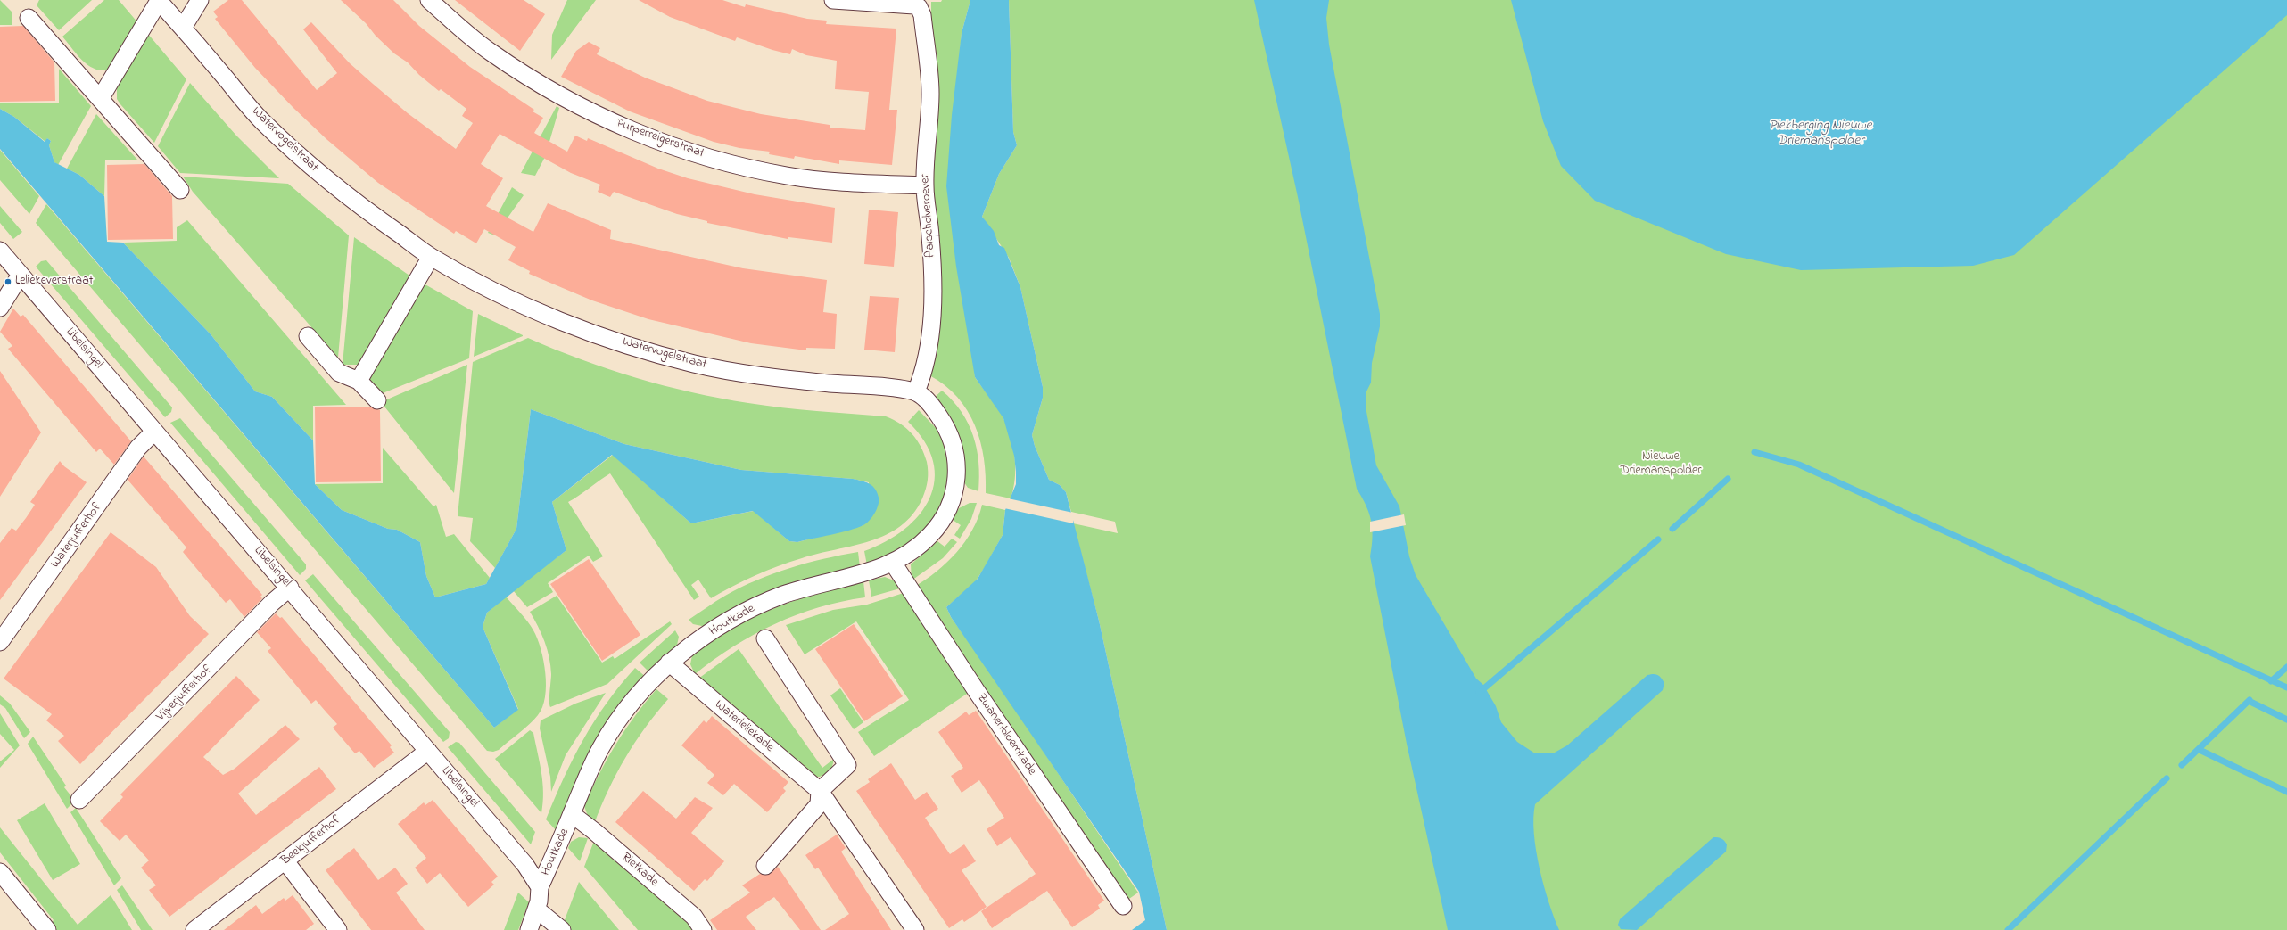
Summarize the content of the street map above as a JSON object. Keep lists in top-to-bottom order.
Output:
{
  "streets": {
    "street": [
      "Purperreigerstraat",
      "Watervogelstraat",
      "Aalscholveroever",
      "Libelsingel",
      "Waterjufferhof",
      "Houtkade",
      "Vijverjufferhof",
      "Waterleliekade",
      "Zwanenbloemkade",
      "Beekjufferhof",
      "Rietkade"
    ]
  },
  "crossings": [
    ["Purperreigerstraat", "Aalscholveroever"],
    ["Watervogelstraat", "Aalscholveroever"],
    ["Watervogelstraat", "Houtkade"],
    ["Aalscholveroever", "Houtkade"],
    ["Libelsingel", "Waterjufferhof"],
    ["Libelsingel", "Houtkade"],
    ["Libelsingel", "Vijverjufferhof"],
    ["Libelsingel", "Beekjufferhof"],
    ["Houtkade", "Waterleliekade"],
    ["Houtkade", "Zwanenbloemkade"],
    ["Houtkade", "Rietkade"]
  ],
  "water": ["Piekberging Nieuwe Driemanspolder"],
  "parks": ["Nieuwe Driemanspolder"],
  "places": ["Leliekeverstraat"]
}
